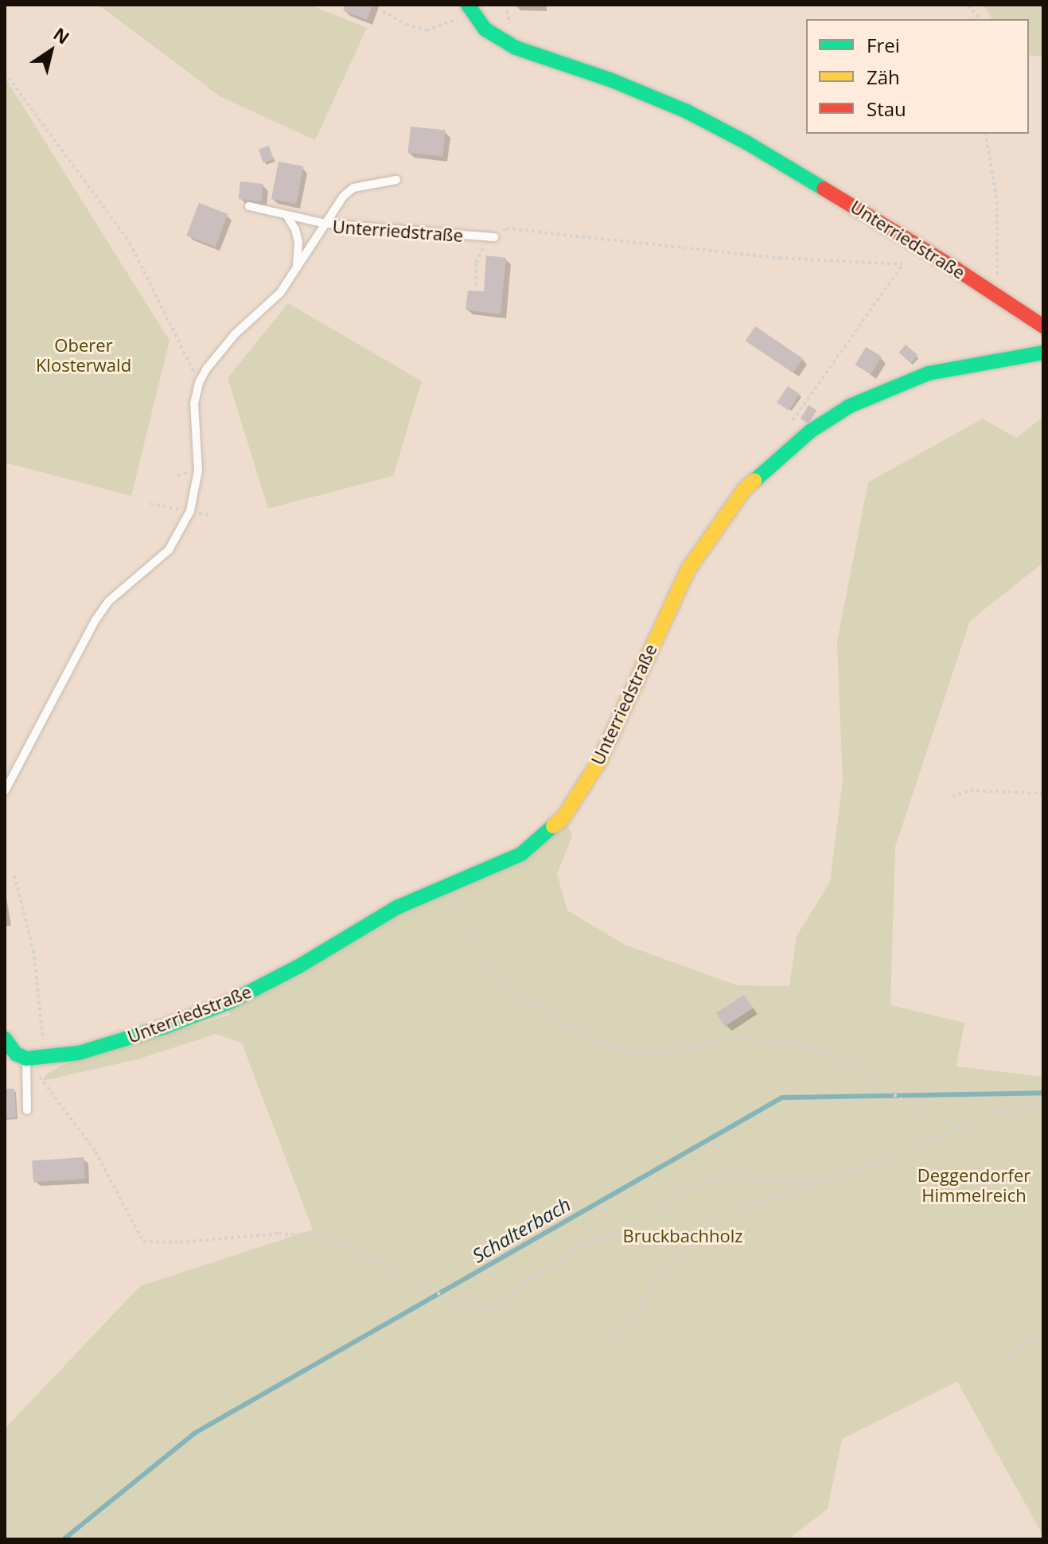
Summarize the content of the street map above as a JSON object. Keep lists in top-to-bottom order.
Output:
{
  "streets": {
    "street": ["Unterriedstraße"]
  },
  "water": ["Schalterbach"],
  "parks": ["Oberer Klosterwald", "Deggendorfer Himmelreich", "Bruckbachholz"],
  "legend": ["Frei", "Zäh", "Stau"],
  "north": "top right"
}
